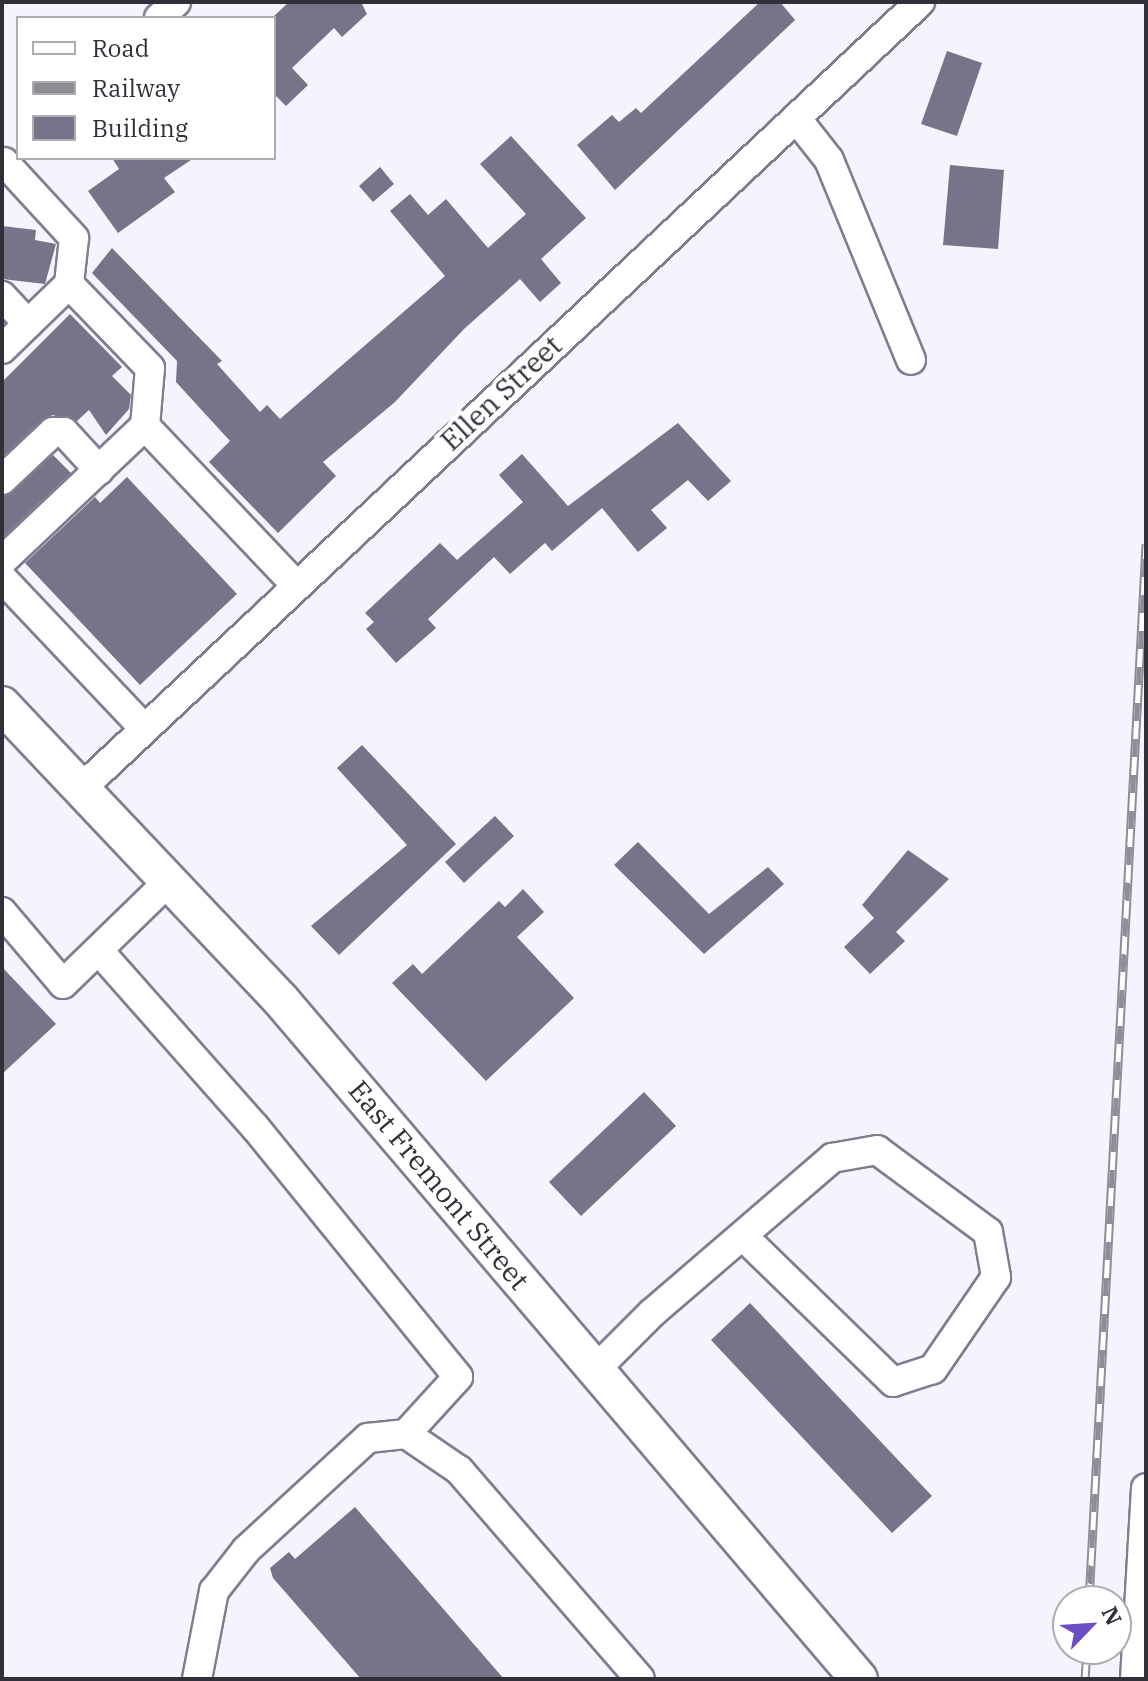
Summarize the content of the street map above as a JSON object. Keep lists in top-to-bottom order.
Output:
{
  "streets": {
    "main road": ["East Fremont Street"],
    "street": ["Ellen Street"]
  },
  "crossings": [
    ["Ellen Street", "East Fremont Street"]
  ],
  "legend": ["Road", "Railway", "Building"],
  "north": "top right"
}
